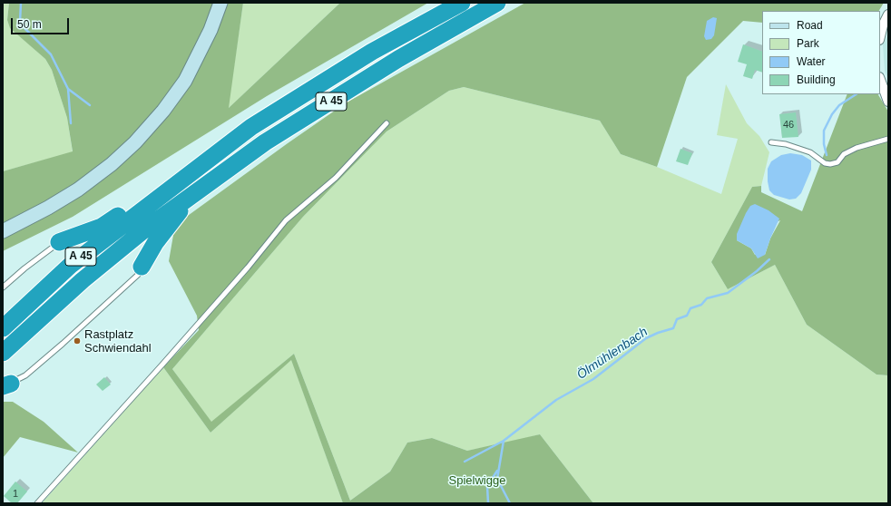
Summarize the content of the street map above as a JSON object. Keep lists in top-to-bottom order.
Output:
{
  "streets": {
    "highway": ["A 45"]
  },
  "water": ["Ölmühlenbach"],
  "parks": ["Spielwigge"],
  "places": ["Rastplatz Schwiendahl"],
  "house_numbers": ["46", "1"],
  "legend": [
    "Road",
    "Park",
    "Water",
    "Building"
  ],
  "scale_bar": "50 m"
}
